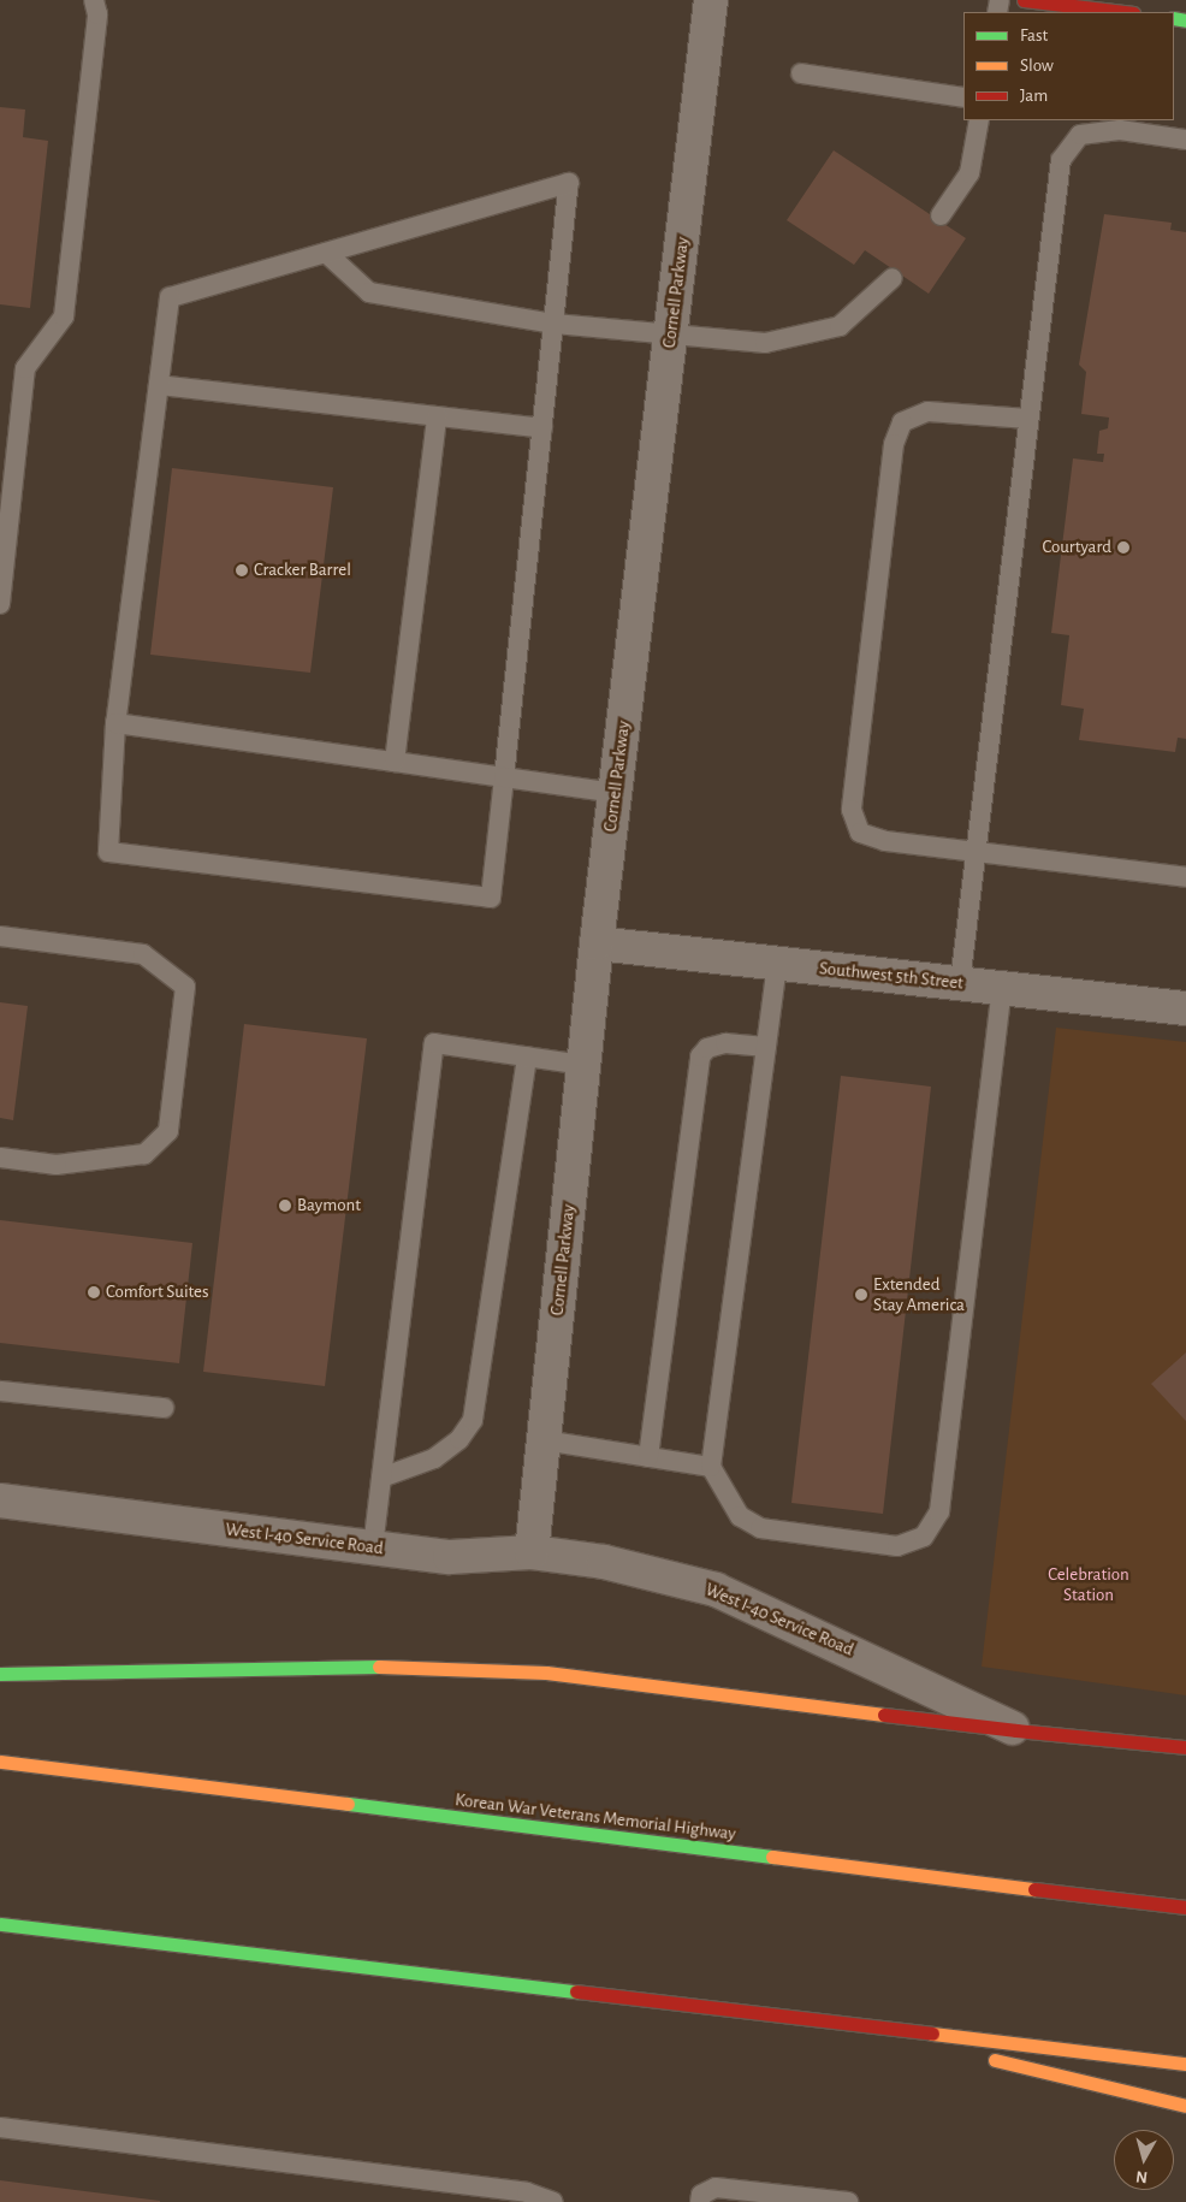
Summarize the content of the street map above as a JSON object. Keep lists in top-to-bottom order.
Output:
{
  "streets": {
    "main road": ["West I-40 Service Road", "Korean War Veterans Memorial Highway"],
    "street": ["Cornell Parkway", "Southwest 5th Street"]
  },
  "crossings": [
    ["Cornell Parkway", "Southwest 5th Street"],
    ["Cornell Parkway", "West I-40 Service Road"]
  ],
  "parks": ["Celebration Station"],
  "places": [
    "Courtyard",
    "Cracker Barrel",
    "Baymont",
    "Comfort Suites",
    "Extended Stay America"
  ],
  "legend": ["Fast", "Slow", "Jam"],
  "north": "bottom"
}
